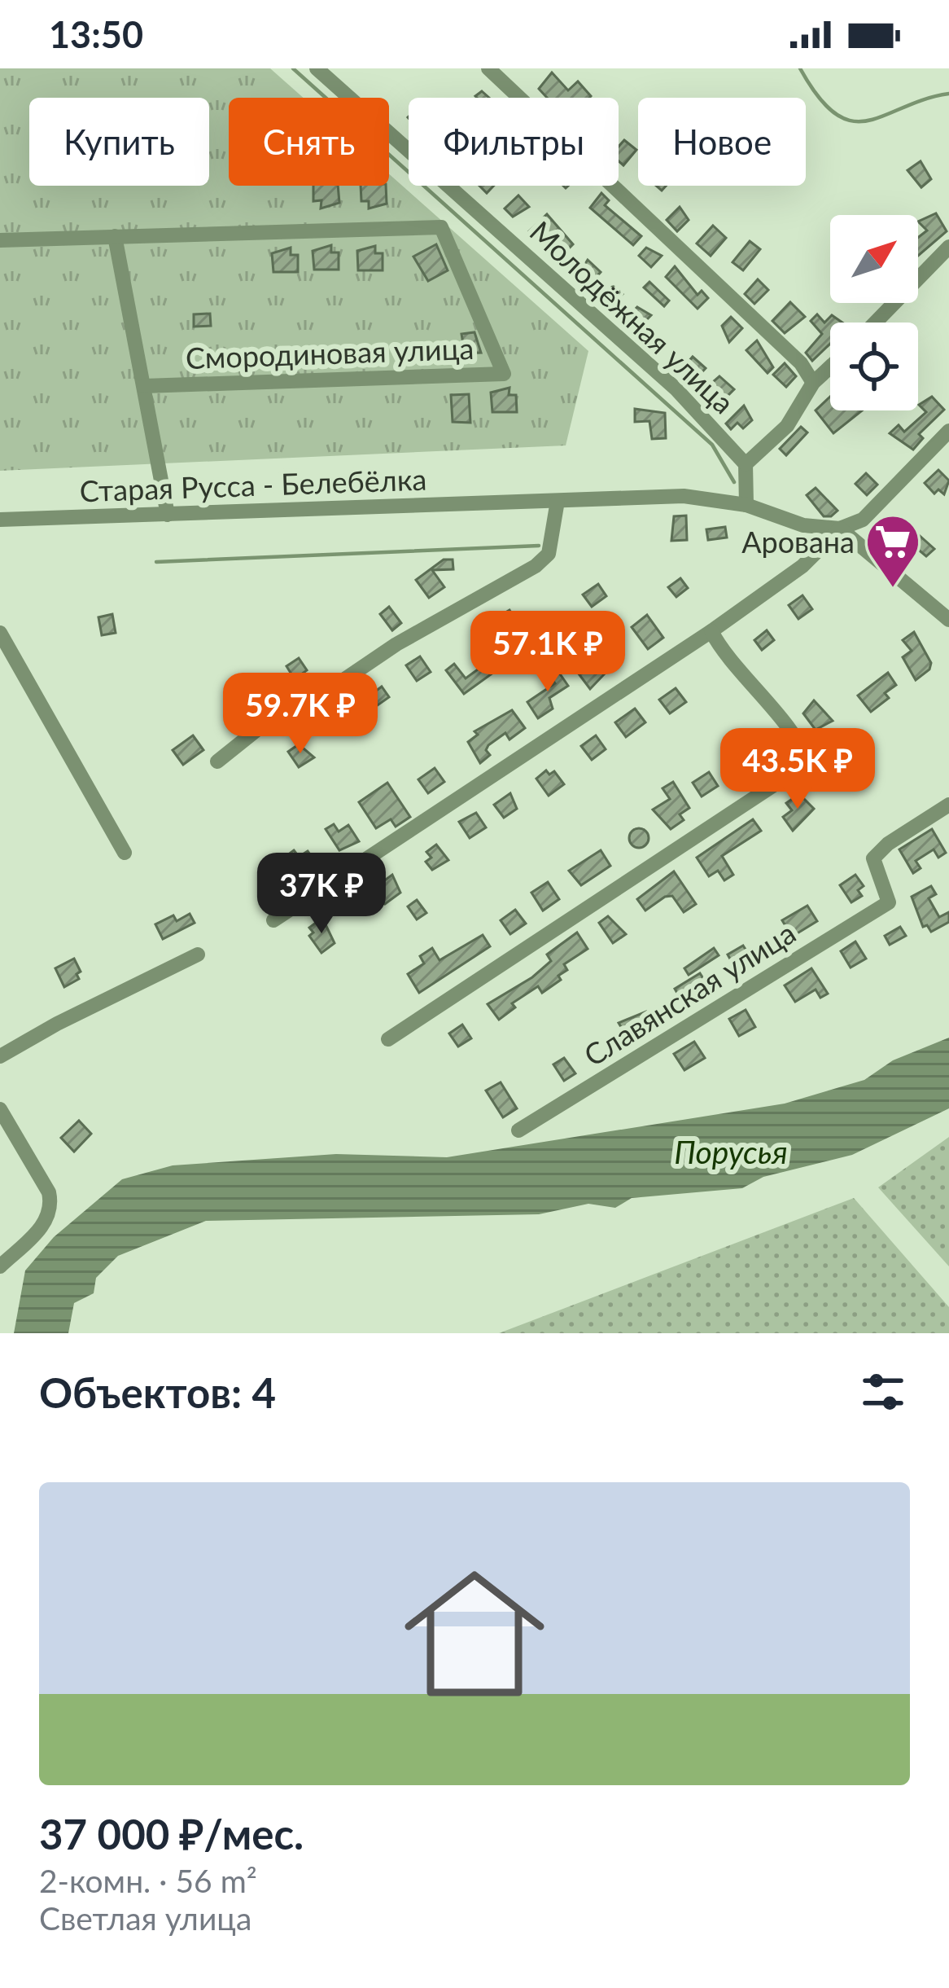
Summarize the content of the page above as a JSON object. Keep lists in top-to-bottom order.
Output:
{
  "streets": {
    "street": [
      "Молодёжная улица",
      "Смородиновая улица",
      "Старая Русса - Белебёлка",
      "Славянская улица"
    ]
  },
  "water": ["Порусья"],
  "places": {
    "supermarket": ["Арована"]
  },
  "north": "top right",
  "page": {
    "status": "13:50",
    "chip": [
      "Купить",
      "Снять",
      "Фильтры",
      "Новое"
    ],
    "price": [
      "57.1K ₽",
      "59.7K ₽",
      "43.5K ₽",
      "37K ₽"
    ],
    "heading": "Объектов: 4",
    "list": [
      {
        "name": "37 000 ₽/мес.",
        "note": "2-комн. · 56 m² · Светлая улица"
      }
    ]
  }
}
